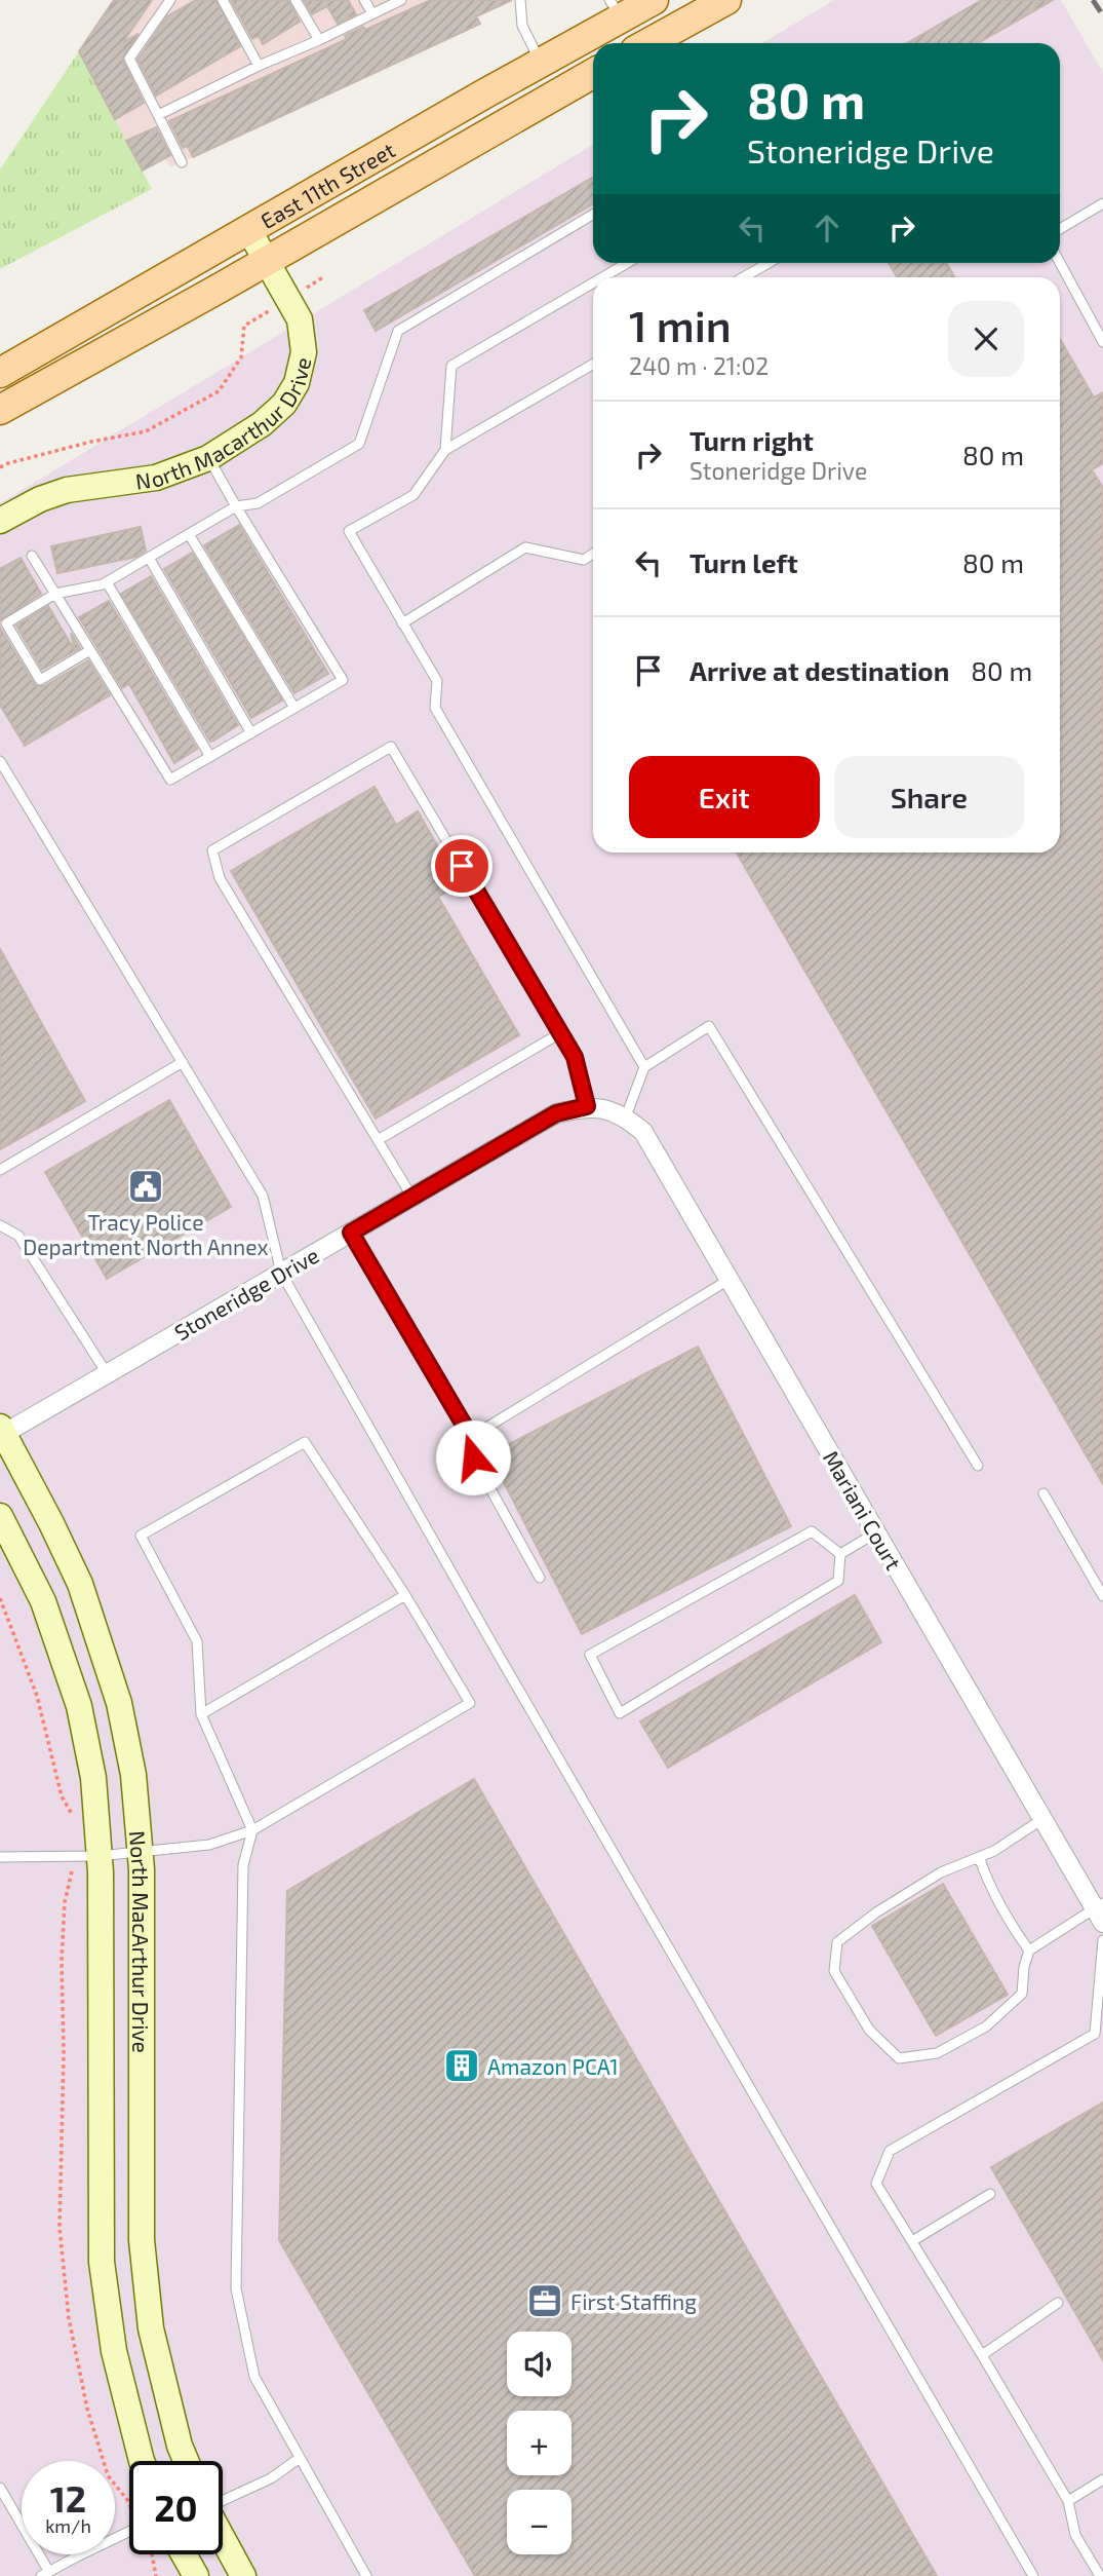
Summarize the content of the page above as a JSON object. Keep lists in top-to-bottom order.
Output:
{
  "streets": {
    "main road": ["East 11th Street", "North Macarthur Drive", "North MacArthur Drive"],
    "street": ["Stoneridge Drive", "Mariani Court"]
  },
  "crossings": [
    ["East 11th Street", "North Macarthur Drive"],
    ["Stoneridge Drive", "Mariani Court"],
    ["Stoneridge Drive", "North MacArthur Drive"]
  ],
  "places": {
    "public building": ["Tracy Police Department North Annex"],
    "building": ["Amazon PCA1"],
    "office": ["First Staffing"]
  },
  "page": {
    "turn": ["80 m", "Stoneridge Drive"],
    "heading": ["1 min", "240 m · 21:02"],
    "list": [
      {
        "name": "Turn right",
        "note": "Stoneridge Drive",
        "value": "80 m"
      },
      {
        "name": "Turn left",
        "value": "80 m"
      },
      {
        "name": "Arrive at destination",
        "value": "80 m"
      }
    ],
    "buttons": ["Exit", "Share"],
    "map_buttons": ["+", "−"],
    "speed": "12 km/h",
    "limit": "20"
  }
}
